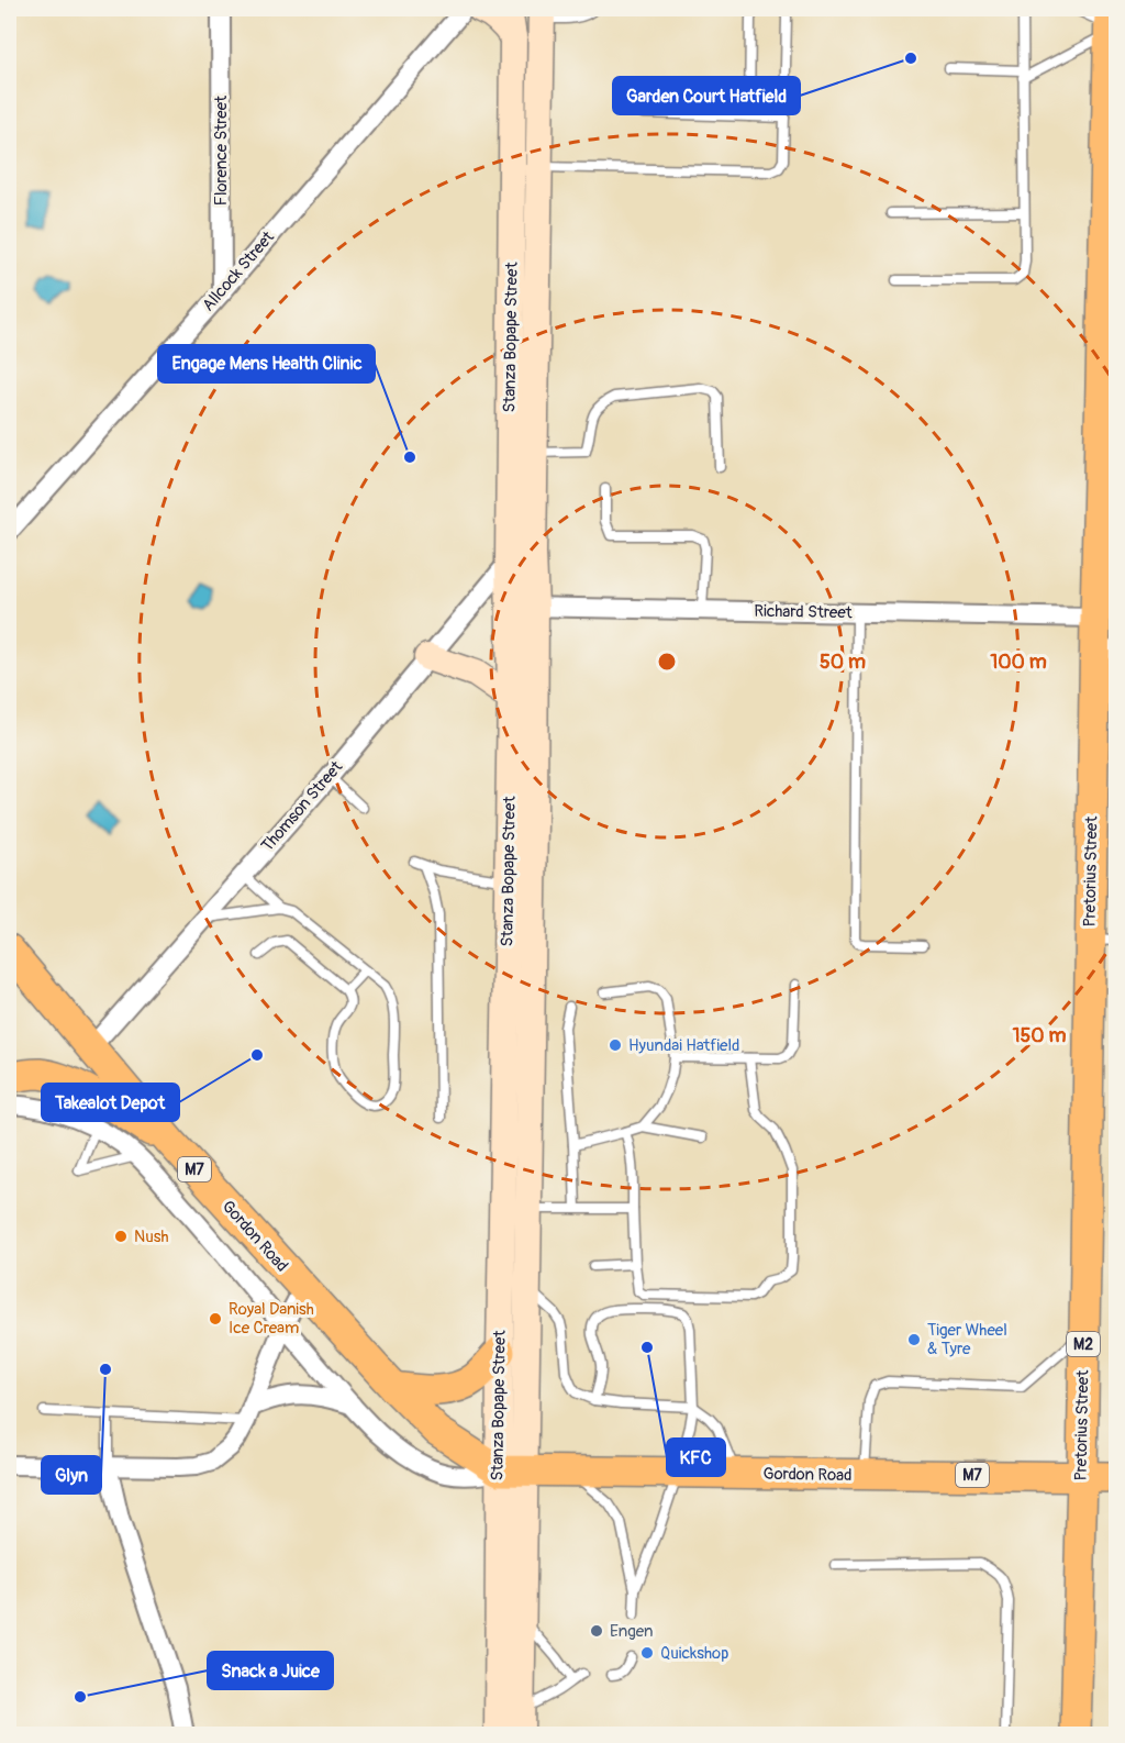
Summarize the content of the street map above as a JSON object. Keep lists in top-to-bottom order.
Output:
{
  "streets": {
    "main road": [
      "Stanza Bopape Street",
      "Pretorius Street",
      "M7",
      "Gordon Road",
      "M2"
    ],
    "street": [
      "Florence Street",
      "Allcock Street",
      "Richard Street",
      "Thomson Street"
    ]
  },
  "crossings": [
    ["Florence Street", "Allcock Street"],
    ["Stanza Bopape Street", "Richard Street"],
    ["Stanza Bopape Street", "Thomson Street"],
    ["Stanza Bopape Street", "Gordon Road"],
    ["Richard Street", "Pretorius Street"],
    ["Thomson Street", "Gordon Road"],
    ["Pretorius Street", "Gordon Road"]
  ],
  "places": [
    "Garden Court Hatfield",
    "Engage Mens Health Clinic",
    "Hyundai Hatfield",
    "Takealot Depot",
    "Nush",
    "Royal Danish Ice Cream",
    "Tiger Wheel & Tyre",
    "KFC",
    "Glyn",
    "Engen",
    "Quickshop",
    "Snack a Juice"
  ],
  "rings": ["50 m", "100 m", "150 m"]
}
